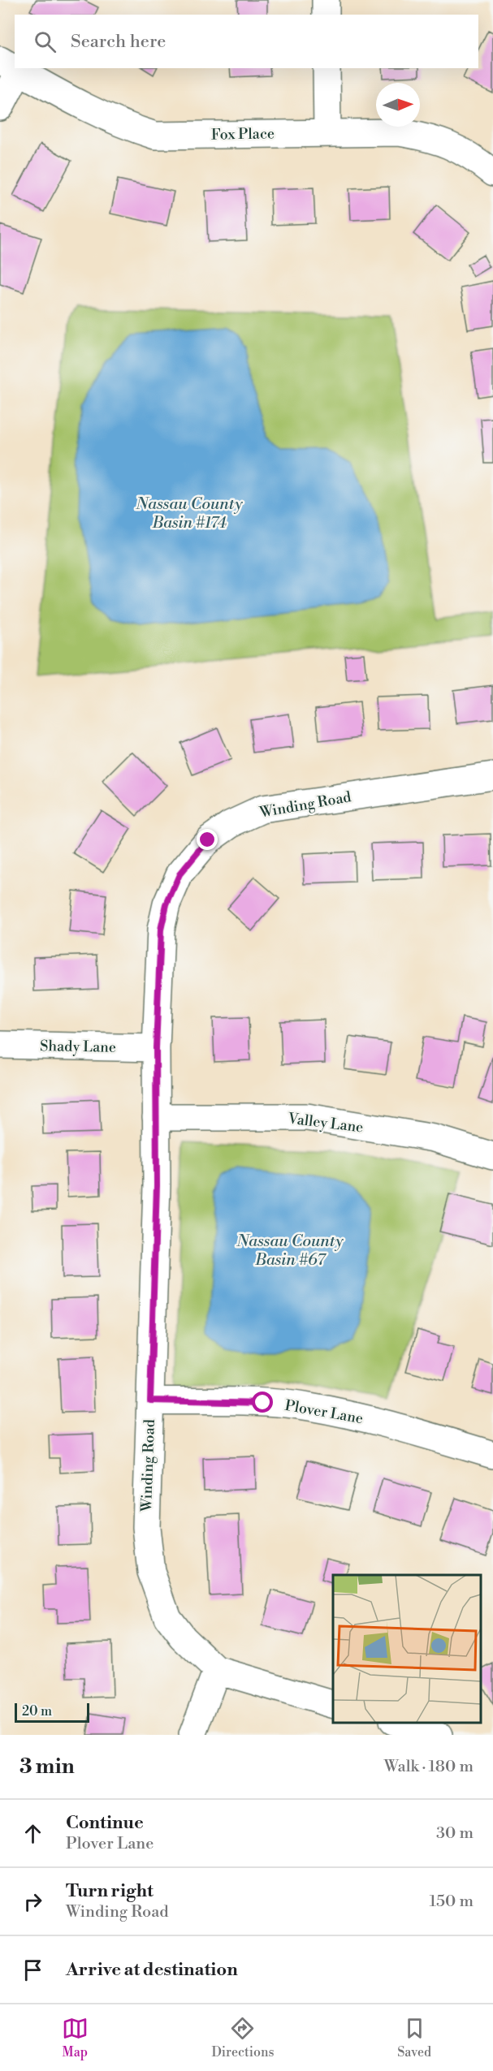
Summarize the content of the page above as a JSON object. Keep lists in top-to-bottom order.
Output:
{
  "streets": {
    "street": [
      "Fox Place",
      "Winding Road",
      "Shady Lane",
      "Valley Lane",
      "Plover Lane"
    ]
  },
  "crossings": [
    ["Winding Road", "Shady Lane"],
    ["Winding Road", "Valley Lane"],
    ["Winding Road", "Plover Lane"]
  ],
  "water": ["Nassau County Basin #174", "Nassau County Basin #67"],
  "scale_bar": "20 m",
  "north": "right",
  "page": {
    "search": "Search here",
    "scale": "20 m",
    "heading": ["3 min", "Walk · 180 m"],
    "list": [
      ["Continue", "Plover Lane", "30 m"],
      ["Turn right", "Winding Road", "150 m"],
      "Arrive at destination"
    ],
    "nav": ["Map", "Directions", "Saved"]
  }
}
